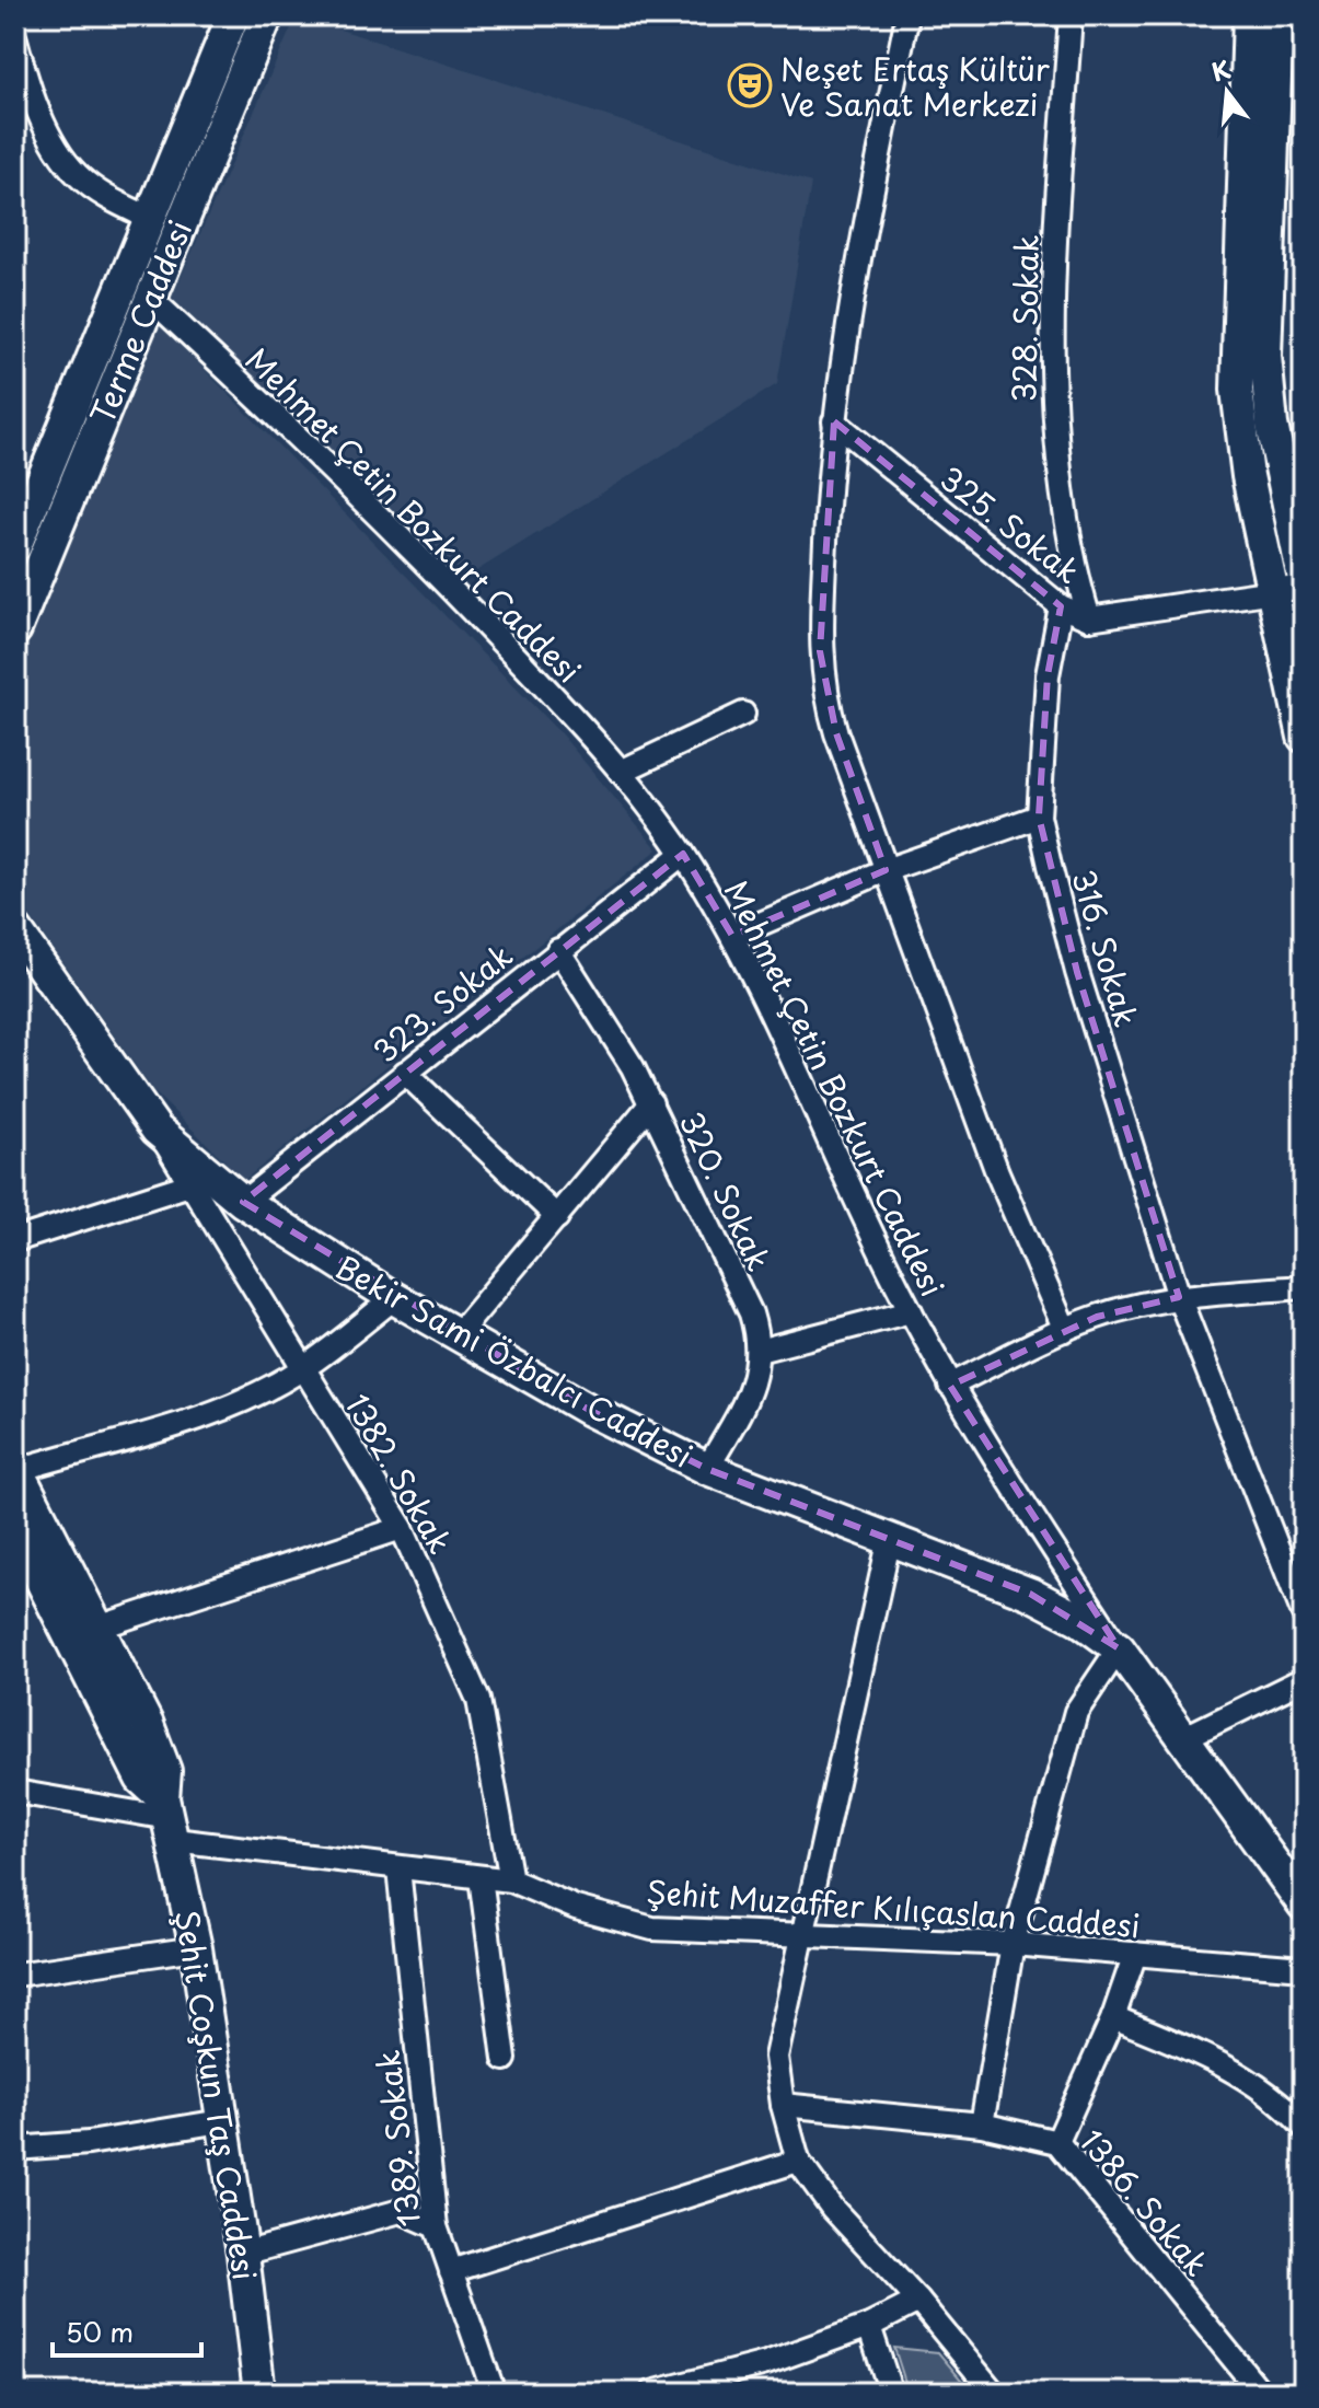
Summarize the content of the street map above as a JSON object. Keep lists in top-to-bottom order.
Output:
{
  "streets": {
    "street": [
      "328. Sokak",
      "Terme Caddesi",
      "Mehmet Çetin Bozkurt Caddesi",
      "325. Sokak",
      "316. Sokak",
      "323. Sokak",
      "320. Sokak",
      "Bekir Sami Özbalcı Caddesi",
      "1382. Sokak",
      "Şehit Muzaffer Kılıçaslan Caddesi",
      "Şehit Coşkun Taş Caddesi",
      "1389. Sokak",
      "1386. Sokak"
    ]
  },
  "crossings": [
    ["328. Sokak", "325. Sokak"],
    ["Terme Caddesi", "Mehmet Çetin Bozkurt Caddesi"],
    ["Mehmet Çetin Bozkurt Caddesi", "323. Sokak"],
    ["Mehmet Çetin Bozkurt Caddesi", "Bekir Sami Özbalcı Caddesi"],
    ["325. Sokak", "316. Sokak"],
    ["323. Sokak", "320. Sokak"],
    ["323. Sokak", "Bekir Sami Özbalcı Caddesi"],
    ["320. Sokak", "Bekir Sami Özbalcı Caddesi"],
    ["Bekir Sami Özbalcı Caddesi", "1382. Sokak"],
    ["1382. Sokak", "Şehit Muzaffer Kılıçaslan Caddesi"],
    ["Şehit Muzaffer Kılıçaslan Caddesi", "Şehit Coşkun Taş Caddesi"],
    ["Şehit Muzaffer Kılıçaslan Caddesi", "1389. Sokak"]
  ],
  "places": {
    "theatre": ["Neşet Ertaş Kültür Ve Sanat Merkezi"]
  },
  "scale_bar": "50 m",
  "north": "top"
}
